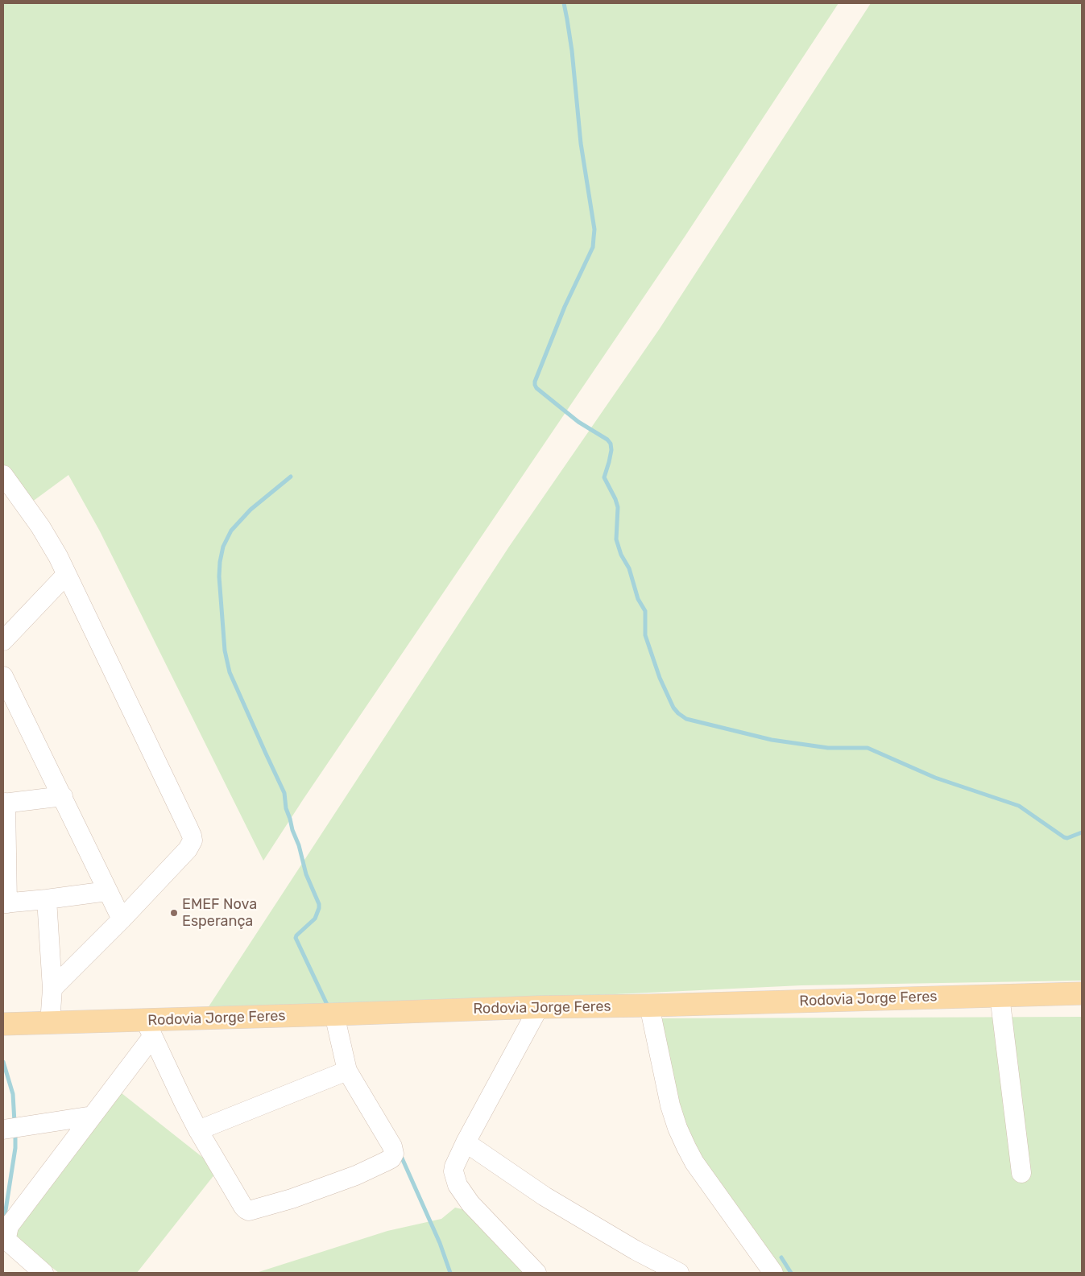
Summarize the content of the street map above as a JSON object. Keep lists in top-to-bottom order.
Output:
{
  "streets": {
    "main road": ["Rodovia Jorge Feres"]
  },
  "places": ["EMEF Nova Esperança"]
}
